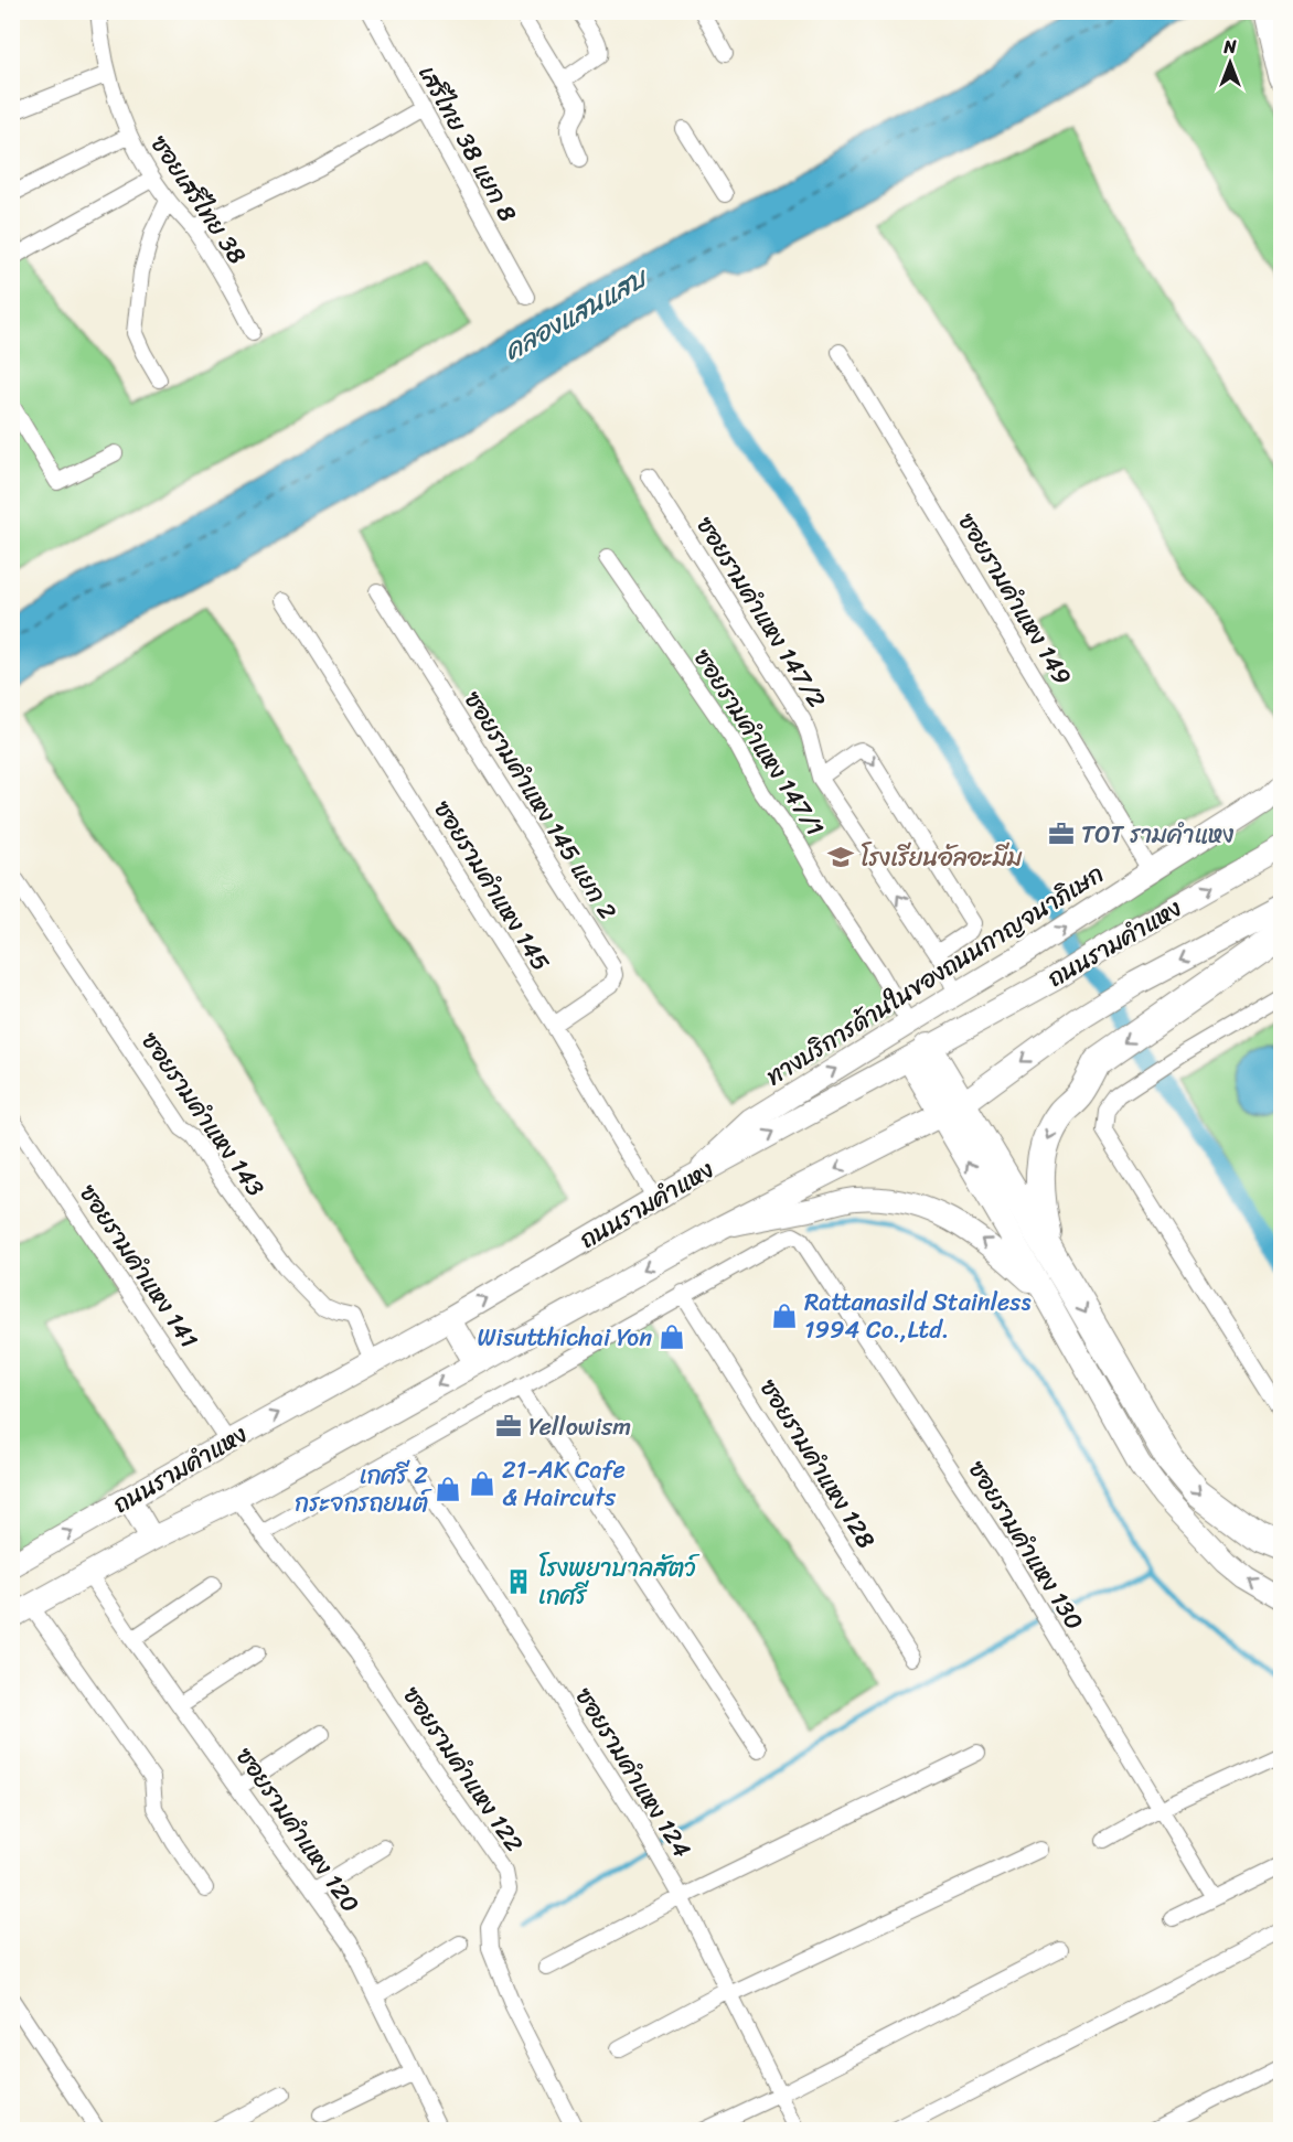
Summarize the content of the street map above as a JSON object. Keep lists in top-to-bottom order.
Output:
{
  "streets": {
    "main road": ["ถนนรามคำแหง", "ทางบริการด้านในของถนนกาญจนาภิเษก"],
    "street": [
      "เสรีไทย 38 แยก 8",
      "ซอยเสรีไทย 38",
      "ซอยรามคำแหง 149",
      "ซอยรามคำแหง 147/2",
      "ซอยรามคำแหง 147/1",
      "ซอยรามคำแหง 145 แยก 2",
      "ซอยรามคำแหง 145",
      "ซอยรามคำแหง 143",
      "ซอยรามคำแหง 141",
      "ซอยรามคำแหง 128",
      "ซอยรามคำแหง 130",
      "ซอยรามคำแหง 122",
      "ซอยรามคำแหง 124",
      "ซอยรามคำแหง 120"
    ]
  },
  "crossings": [
    ["ซอยรามคำแหง 149", "ทางบริการด้านในของถนนกาญจนาภิเษก"],
    ["ซอยรามคำแหง 147/2", "ทางบริการด้านในของถนนกาญจนาภิเษก"],
    ["ซอยรามคำแหง 147/1", "ทางบริการด้านในของถนนกาญจนาภิเษก"],
    ["ซอยรามคำแหง 145 แยก 2", "ซอยรามคำแหง 145"],
    ["ซอยรามคำแหง 145", "ถนนรามคำแหง"],
    ["ถนนรามคำแหง", "ทางบริการด้านในของถนนกาญจนาภิเษก"],
    ["ถนนรามคำแหง", "ซอยรามคำแหง 143"],
    ["ถนนรามคำแหง", "ซอยรามคำแหง 141"],
    ["ถนนรามคำแหง", "ซอยรามคำแหง 122"],
    ["ถนนรามคำแหง", "ซอยรามคำแหง 120"],
    ["ซอยรามคำแหง 128", "ซอยรามคำแหง 130"]
  ],
  "one_way": ["ทางบริการด้านในของถนนกาญจนาภิเษก"],
  "water": ["คลองแสนแสบ"],
  "places": {
    "office": ["TOT รามคำแหง", "Yellowism"],
    "school or university": ["โรงเรียนอัลอะมีม"],
    "shop": [
      "Rattanasild Stainless 1994 Co.,Ltd.",
      "Wisutthichai Yon",
      "21-AK Cafe & Haircuts",
      "เกศรี 2 กระจกรถยนต์"
    ],
    "building": ["โรงพยาบาลสัตว์ เกศรี"]
  },
  "north": "top"
}
